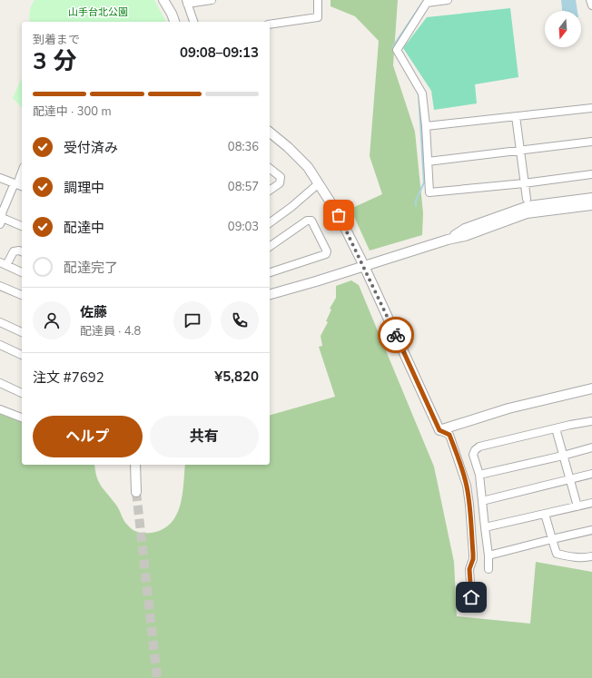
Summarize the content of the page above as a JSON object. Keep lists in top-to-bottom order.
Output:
{
  "parks": ["山手台北公園"],
  "north": "bottom",
  "page": {
    "heading": ["3 分", "到着まで", "09:08–09:13"],
    "panel": [
      "佐藤",
      "配達員 · 4.8",
      "注文 #7692",
      "¥5,820"
    ],
    "bar": "配達中 · 300 m",
    "list": [
      ["受付済み", "08:36"],
      ["調理中", "08:57"],
      ["配達中", "09:03"],
      "配達完了"
    ],
    "buttons": ["ヘルプ", "共有"]
  }
}
